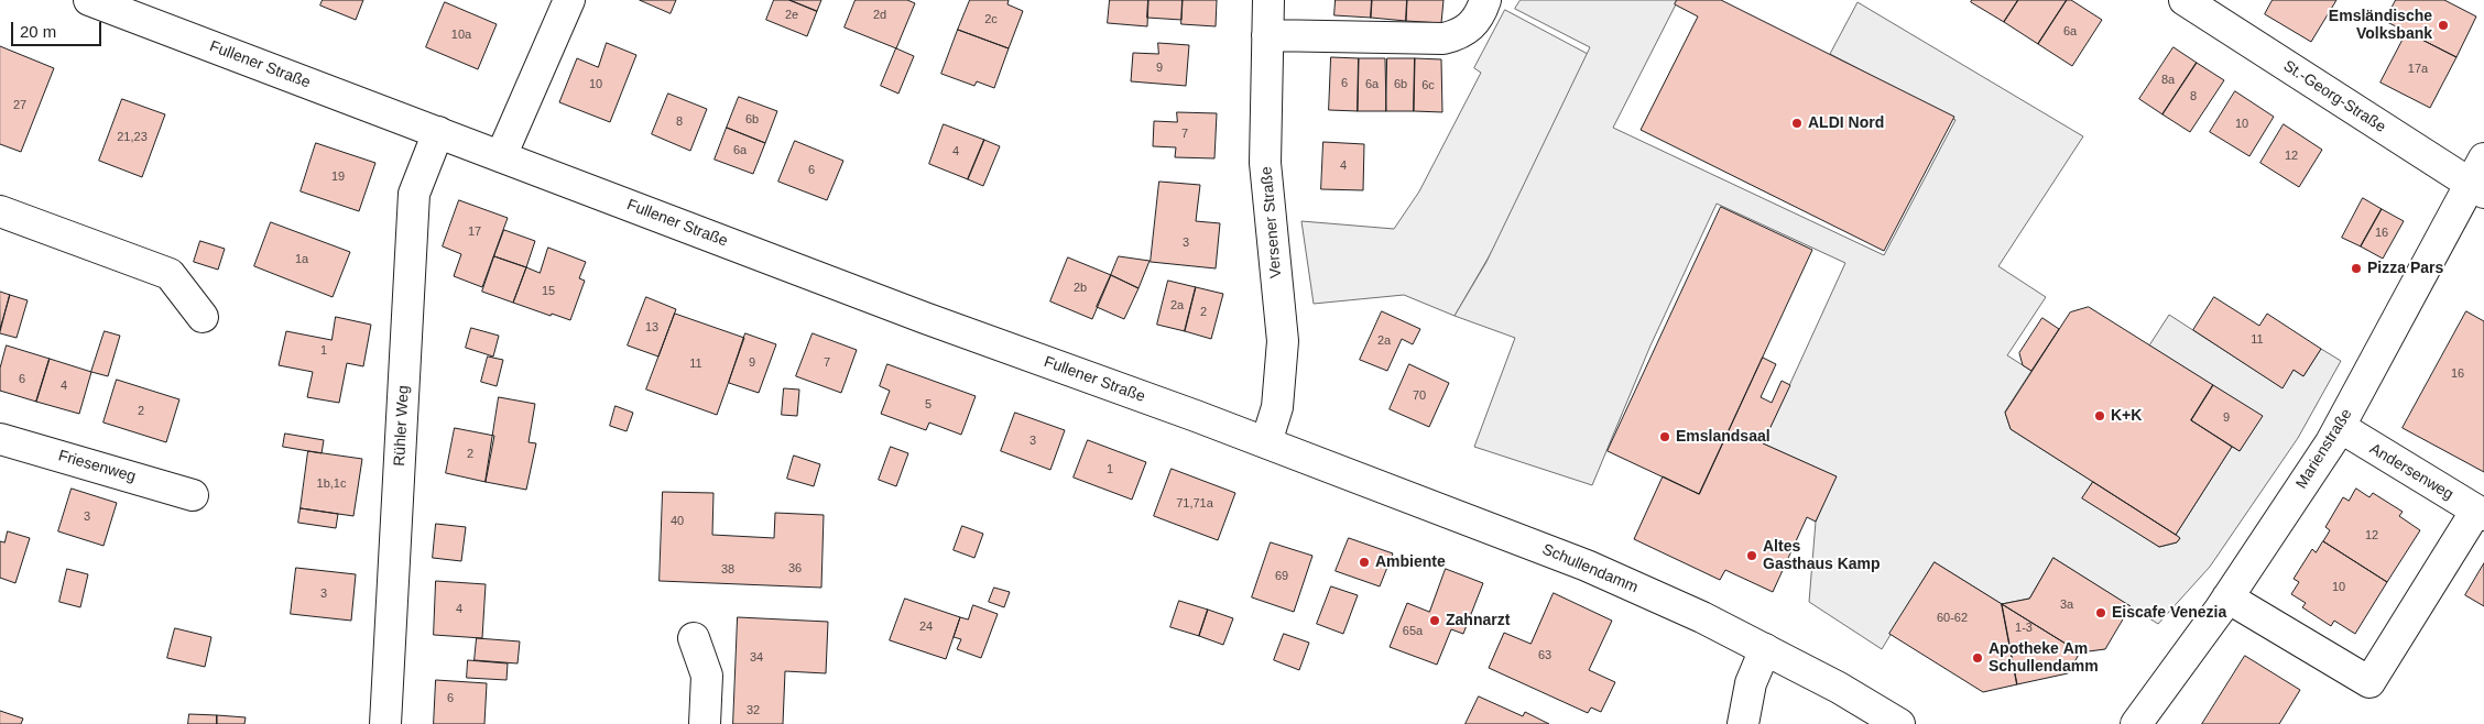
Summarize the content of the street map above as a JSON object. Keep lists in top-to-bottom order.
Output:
{
  "streets": {
    "street": [
      "Fullener Straße",
      "St.-Georg-Straße",
      "Versener Straße",
      "Rühler Weg",
      "Marienstraße",
      "Friesenweg",
      "Andersenweg",
      "Schullendamm"
    ]
  },
  "crossings": [
    ["Fullener Straße", "Versener Straße"],
    ["Fullener Straße", "Rühler Weg"],
    ["Fullener Straße", "Schullendamm"],
    ["St.-Georg-Straße", "Marienstraße"],
    ["Versener Straße", "Schullendamm"],
    ["Marienstraße", "Andersenweg"]
  ],
  "places": [
    "Emsländische Volksbank",
    "ALDI Nord",
    "Pizza Pars",
    "K+K",
    "Emslandsaal",
    "Altes Gasthaus Kamp",
    "Ambiente",
    "Eiscafe Venezia",
    "Zahnarzt",
    "Apotheke Am Schullendamm"
  ],
  "house_numbers": [
    "2e",
    "2d",
    "2c",
    "6a",
    "10a",
    "9",
    "17a",
    "8a",
    "6",
    "10",
    "6a",
    "6b",
    "6c",
    "8",
    "27",
    "6b",
    "8",
    "10",
    "7",
    "21,23",
    "6a",
    "4",
    "12",
    "4",
    "6",
    "19",
    "17",
    "16",
    "3",
    "1a",
    "2b",
    "15",
    "2a",
    "2",
    "13",
    "11",
    "2a",
    "1",
    "9",
    "7",
    "11",
    "16",
    "6",
    "4",
    "70",
    "5",
    "2",
    "9",
    "3",
    "2",
    "1",
    "1b,1c",
    "71,71a",
    "3",
    "40",
    "12",
    "36",
    "38",
    "69",
    "10",
    "3",
    "3a",
    "4",
    "60-62",
    "24",
    "1-3",
    "65a",
    "63",
    "34",
    "6",
    "32"
  ],
  "scale_bar": "20 m"
}
